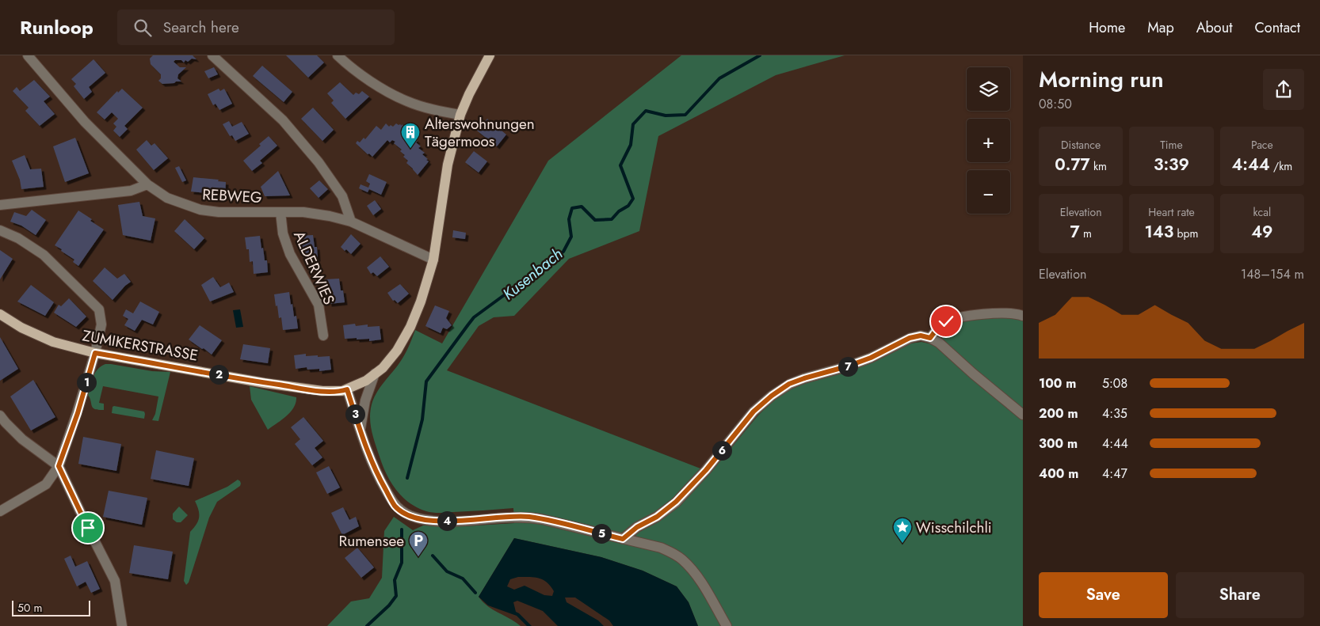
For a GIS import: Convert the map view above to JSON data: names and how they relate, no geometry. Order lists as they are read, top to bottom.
{
  "streets": {
    "main road": ["ZUMIKERSTRASSE"],
    "street": ["REBWEG", "ALDERWIES"]
  },
  "crossings": [
    ["REBWEG", "ALDERWIES"],
    ["REBWEG", "ZUMIKERSTRASSE"]
  ],
  "water": ["Kusenbach"],
  "places": {
    "building": ["Alterswohnungen Tägermoos"],
    "place": ["Wisschilchli"],
    "parking": ["Rumensee"]
  },
  "scale_bar": "50 m",
  "page": {
    "header": "Runloop",
    "search": "Search here",
    "nav": [
      "Home",
      "Map",
      "About",
      "Contact"
    ],
    "heading": ["Morning run", "08:50"],
    "map_buttons": ["+", "−"],
    "stats": [
      ["Distance", "0.77 km"],
      ["Time", "3:39"],
      ["Pace", "4:44 /km"],
      ["Elevation", "7 m"],
      ["Heart rate", "143 bpm"],
      ["kcal", "49"]
    ],
    "chart": ["Elevation", "148–154 m"],
    "pins": [
      "7",
      "2",
      "1",
      "3",
      "6",
      "4",
      "5"
    ],
    "list": [
      {
        "name": "100 m",
        "note": "5:08"
      },
      {
        "name": "200 m",
        "note": "4:35"
      },
      {
        "name": "300 m",
        "note": "4:44"
      },
      {
        "name": "400 m",
        "note": "4:47"
      }
    ],
    "buttons": ["Save", "Share"],
    "scale": "50 m"
  }
}
